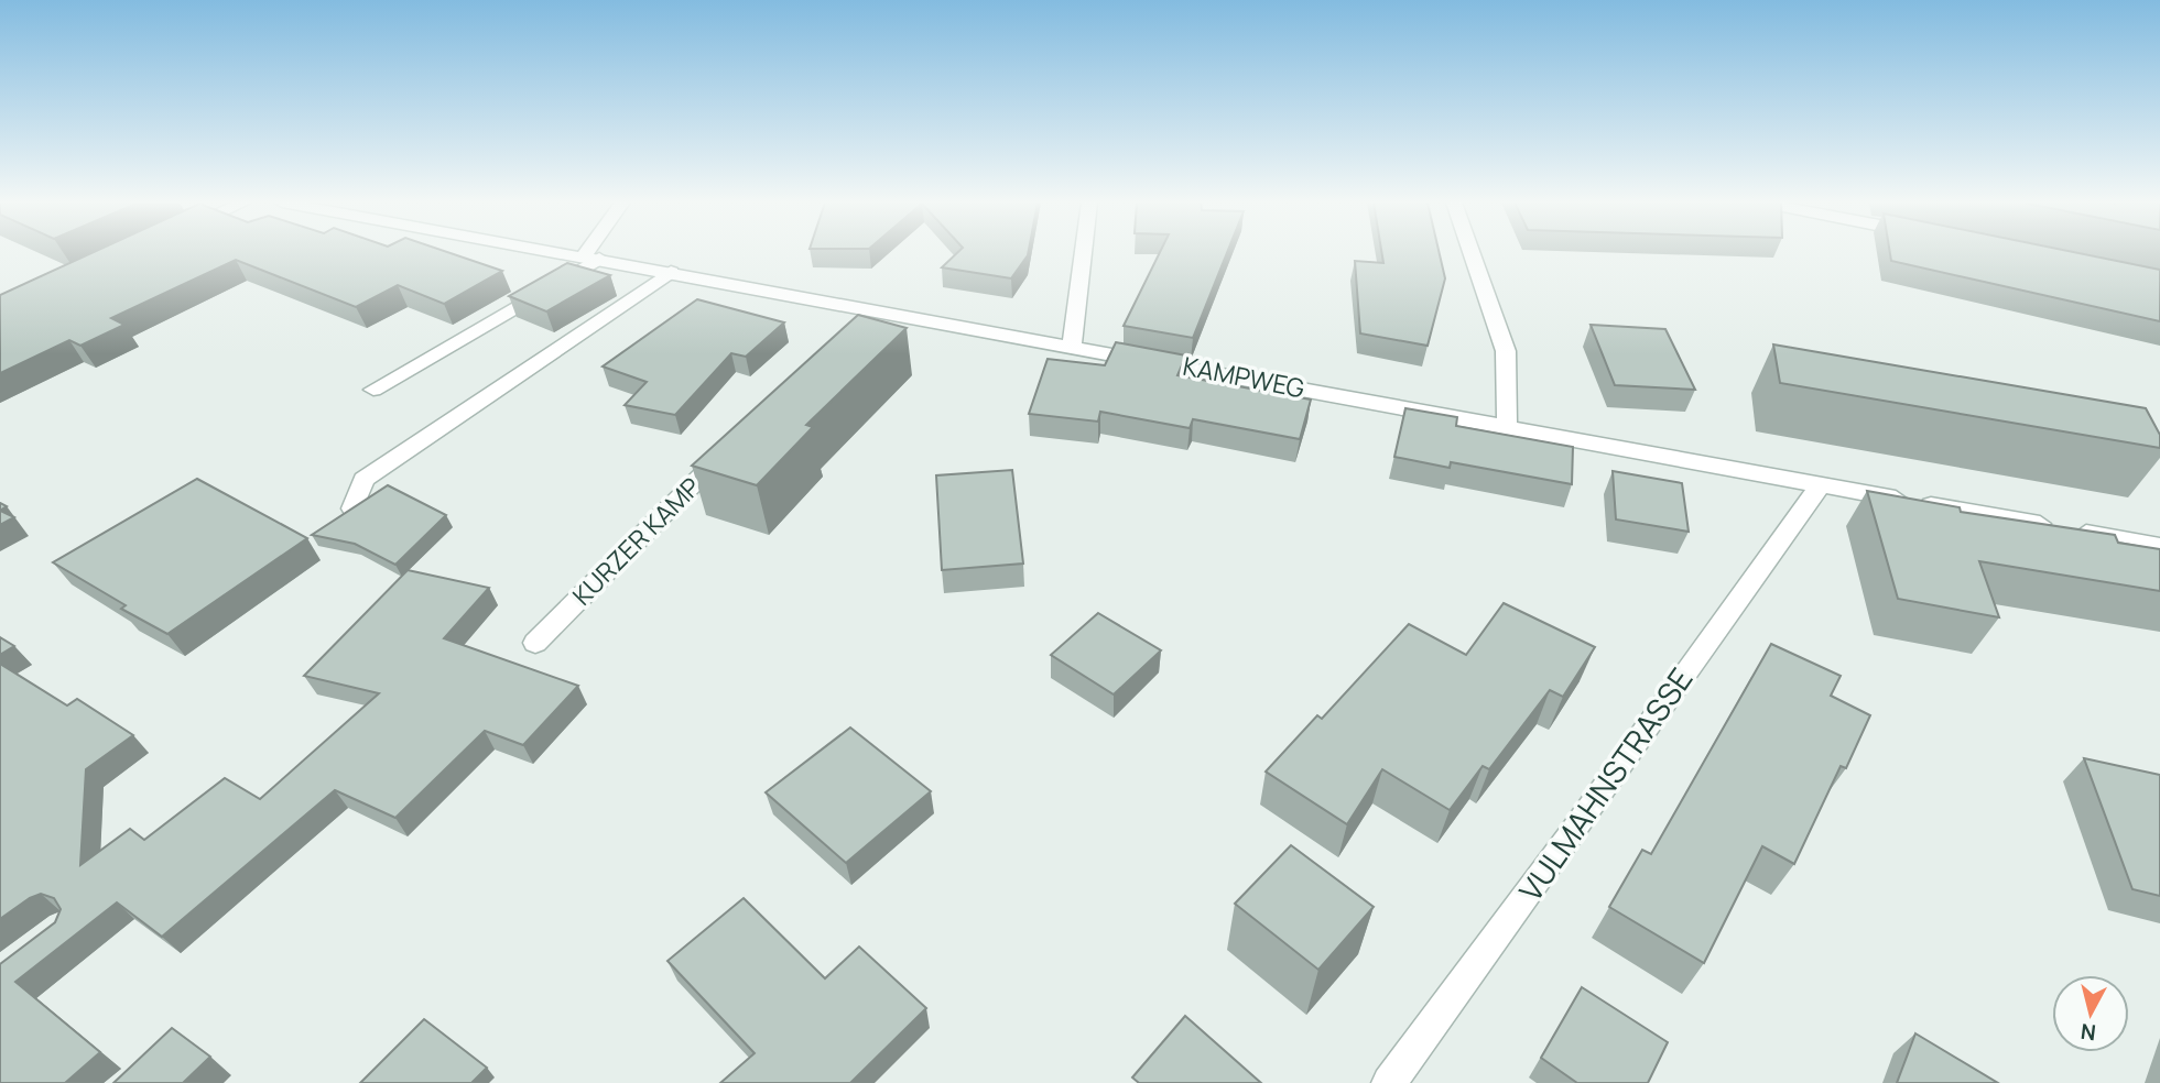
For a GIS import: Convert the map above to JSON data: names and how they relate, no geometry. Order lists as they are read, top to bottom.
{
  "streets": {
    "street": ["KAMPWEG", "KURZER KAMP", "VULMAHNSTRASSE"]
  },
  "crossings": [
    ["KAMPWEG", "VULMAHNSTRASSE"]
  ],
  "north": "bottom"
}
